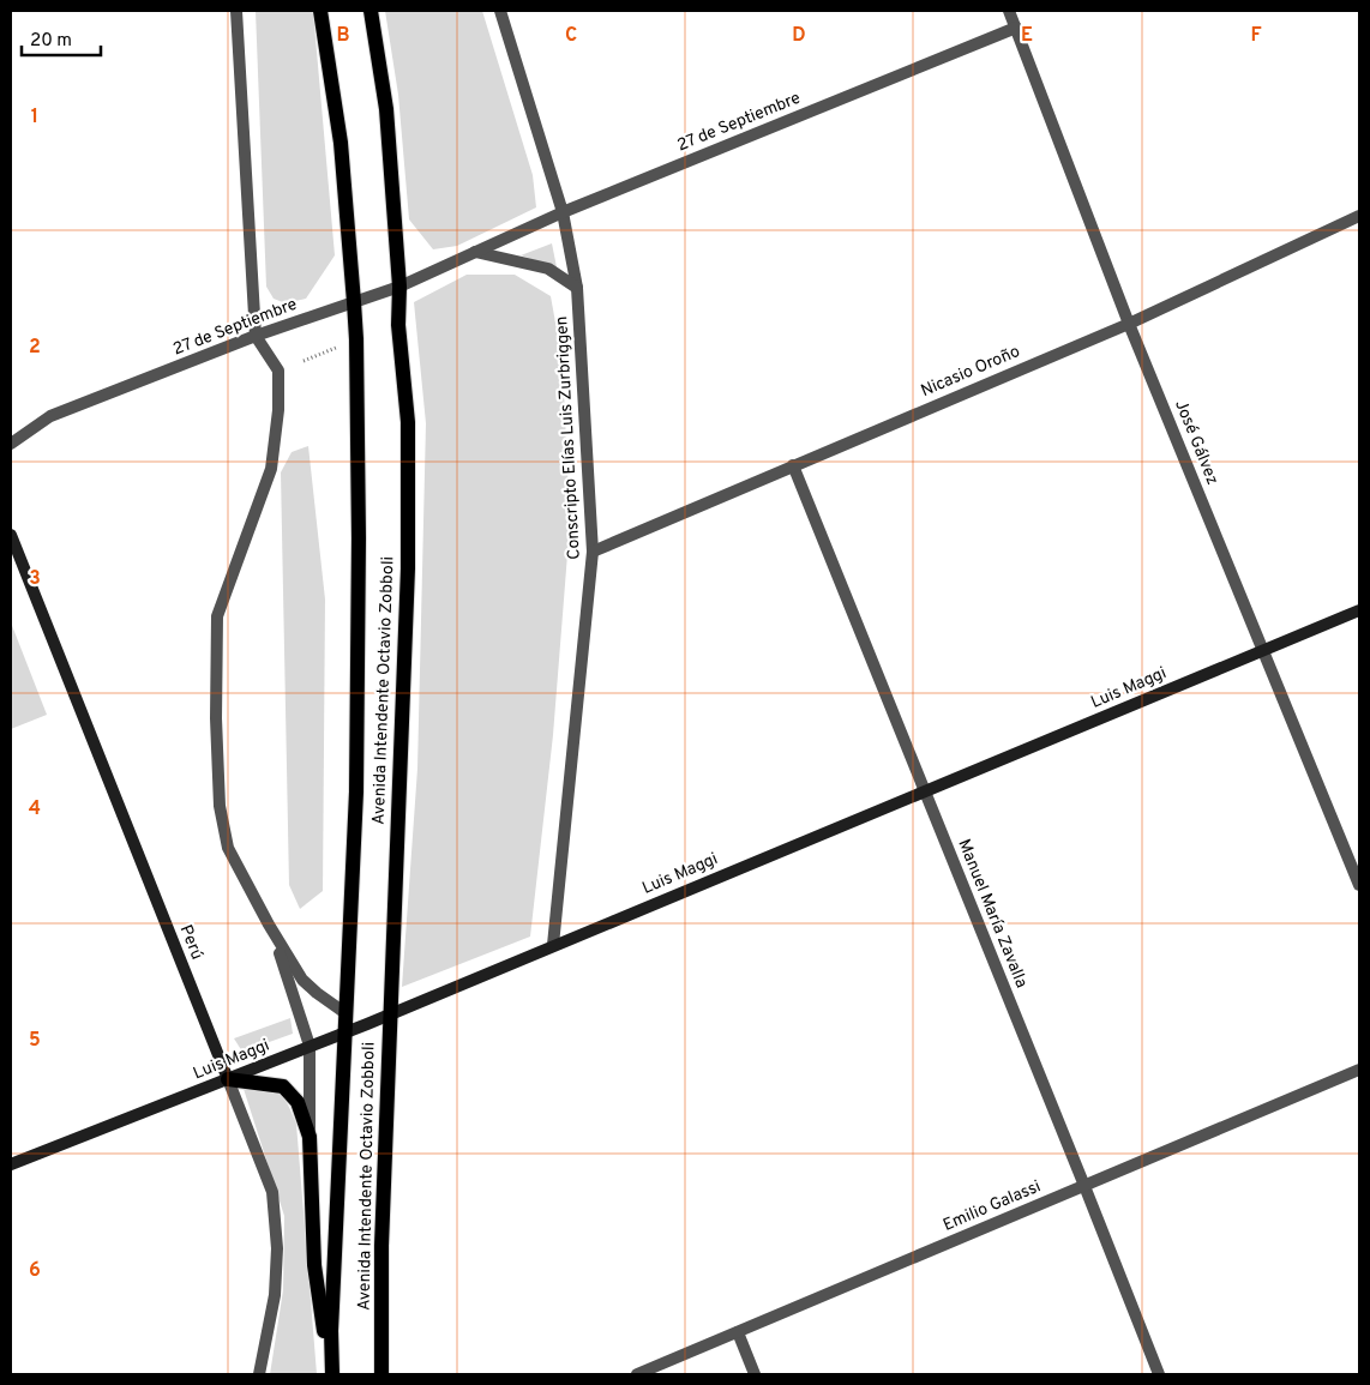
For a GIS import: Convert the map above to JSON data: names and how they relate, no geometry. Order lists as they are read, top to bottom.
{
  "streets": {
    "main road": ["Avenida Intendente Octavio Zobboli"],
    "street": [
      "27 de Septiembre",
      "Nicasio Oroño",
      "Conscripto Elías Luis Zurbriggen",
      "José Gálvez",
      "Luis Maggi",
      "Manuel María Zavalla",
      "Perú",
      "Emilio Galassi"
    ]
  },
  "crossings": [
    ["27 de Septiembre", "Conscripto Elías Luis Zurbriggen"],
    ["27 de Septiembre", "José Gálvez"],
    ["27 de Septiembre", "Avenida Intendente Octavio Zobboli"],
    ["Nicasio Oroño", "Conscripto Elías Luis Zurbriggen"],
    ["Nicasio Oroño", "José Gálvez"],
    ["Nicasio Oroño", "Manuel María Zavalla"],
    ["Conscripto Elías Luis Zurbriggen", "Luis Maggi"],
    ["José Gálvez", "Luis Maggi"],
    ["Luis Maggi", "Avenida Intendente Octavio Zobboli"],
    ["Luis Maggi", "Manuel María Zavalla"],
    ["Luis Maggi", "Perú"],
    ["Manuel María Zavalla", "Emilio Galassi"]
  ],
  "scale_bar": "20 m",
  "grid": {
    "columns": [
      "B",
      "C",
      "D",
      "E",
      "F"
    ],
    "rows": [
      "1",
      "2",
      "3",
      "4",
      "5",
      "6"
    ]
  }
}
